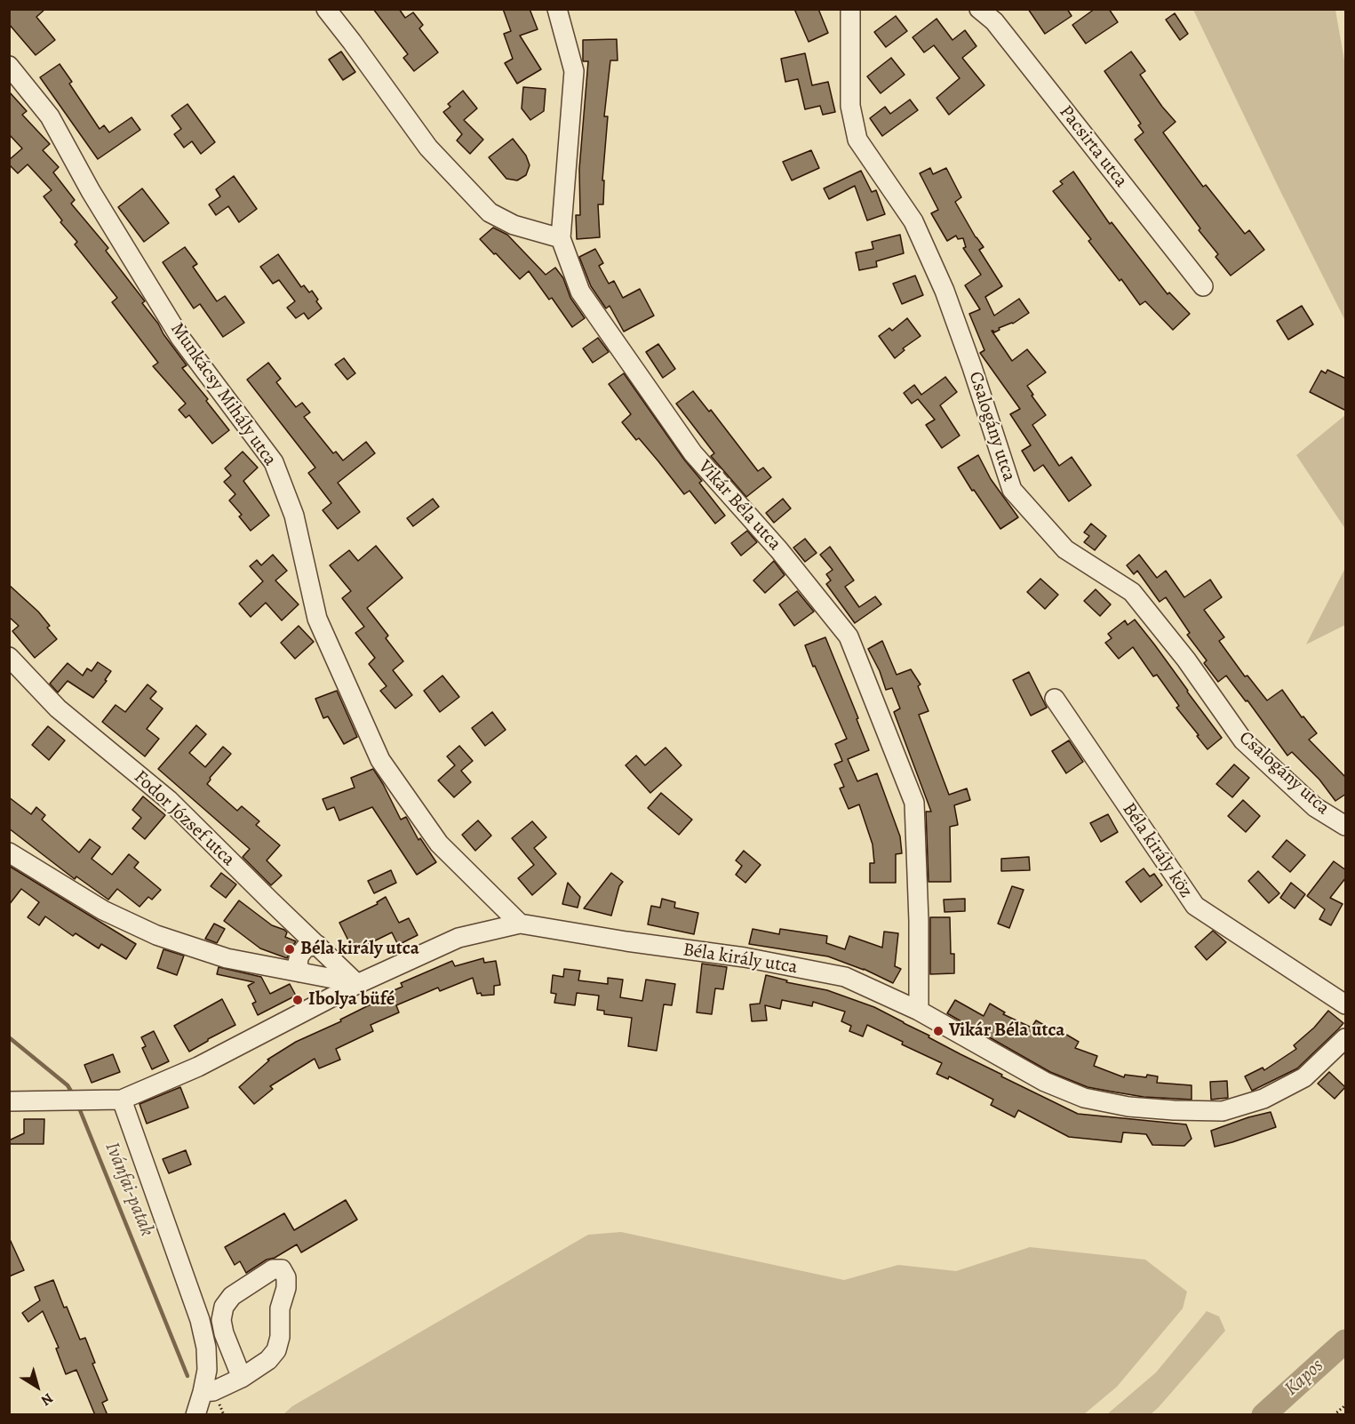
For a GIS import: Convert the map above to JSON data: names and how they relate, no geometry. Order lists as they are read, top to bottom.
{
  "streets": {
    "street": [
      "Pacsirta utca",
      "Munkácsy Mihály utca",
      "Csalogány utca",
      "Vikár Béla utca",
      "Fodor József utca",
      "Béla király köz",
      "Béla király utca"
    ]
  },
  "crossings": [
    ["Munkácsy Mihály utca", "Béla király utca"],
    ["Vikár Béla utca", "Béla király utca"],
    ["Fodor József utca", "Béla király utca"]
  ],
  "water": ["Ivánfai-patak", "Kapos"],
  "places": ["Béla király utca", "Ibolya büfé", "Vikár Béla utca"],
  "north": "bottom right"
}
